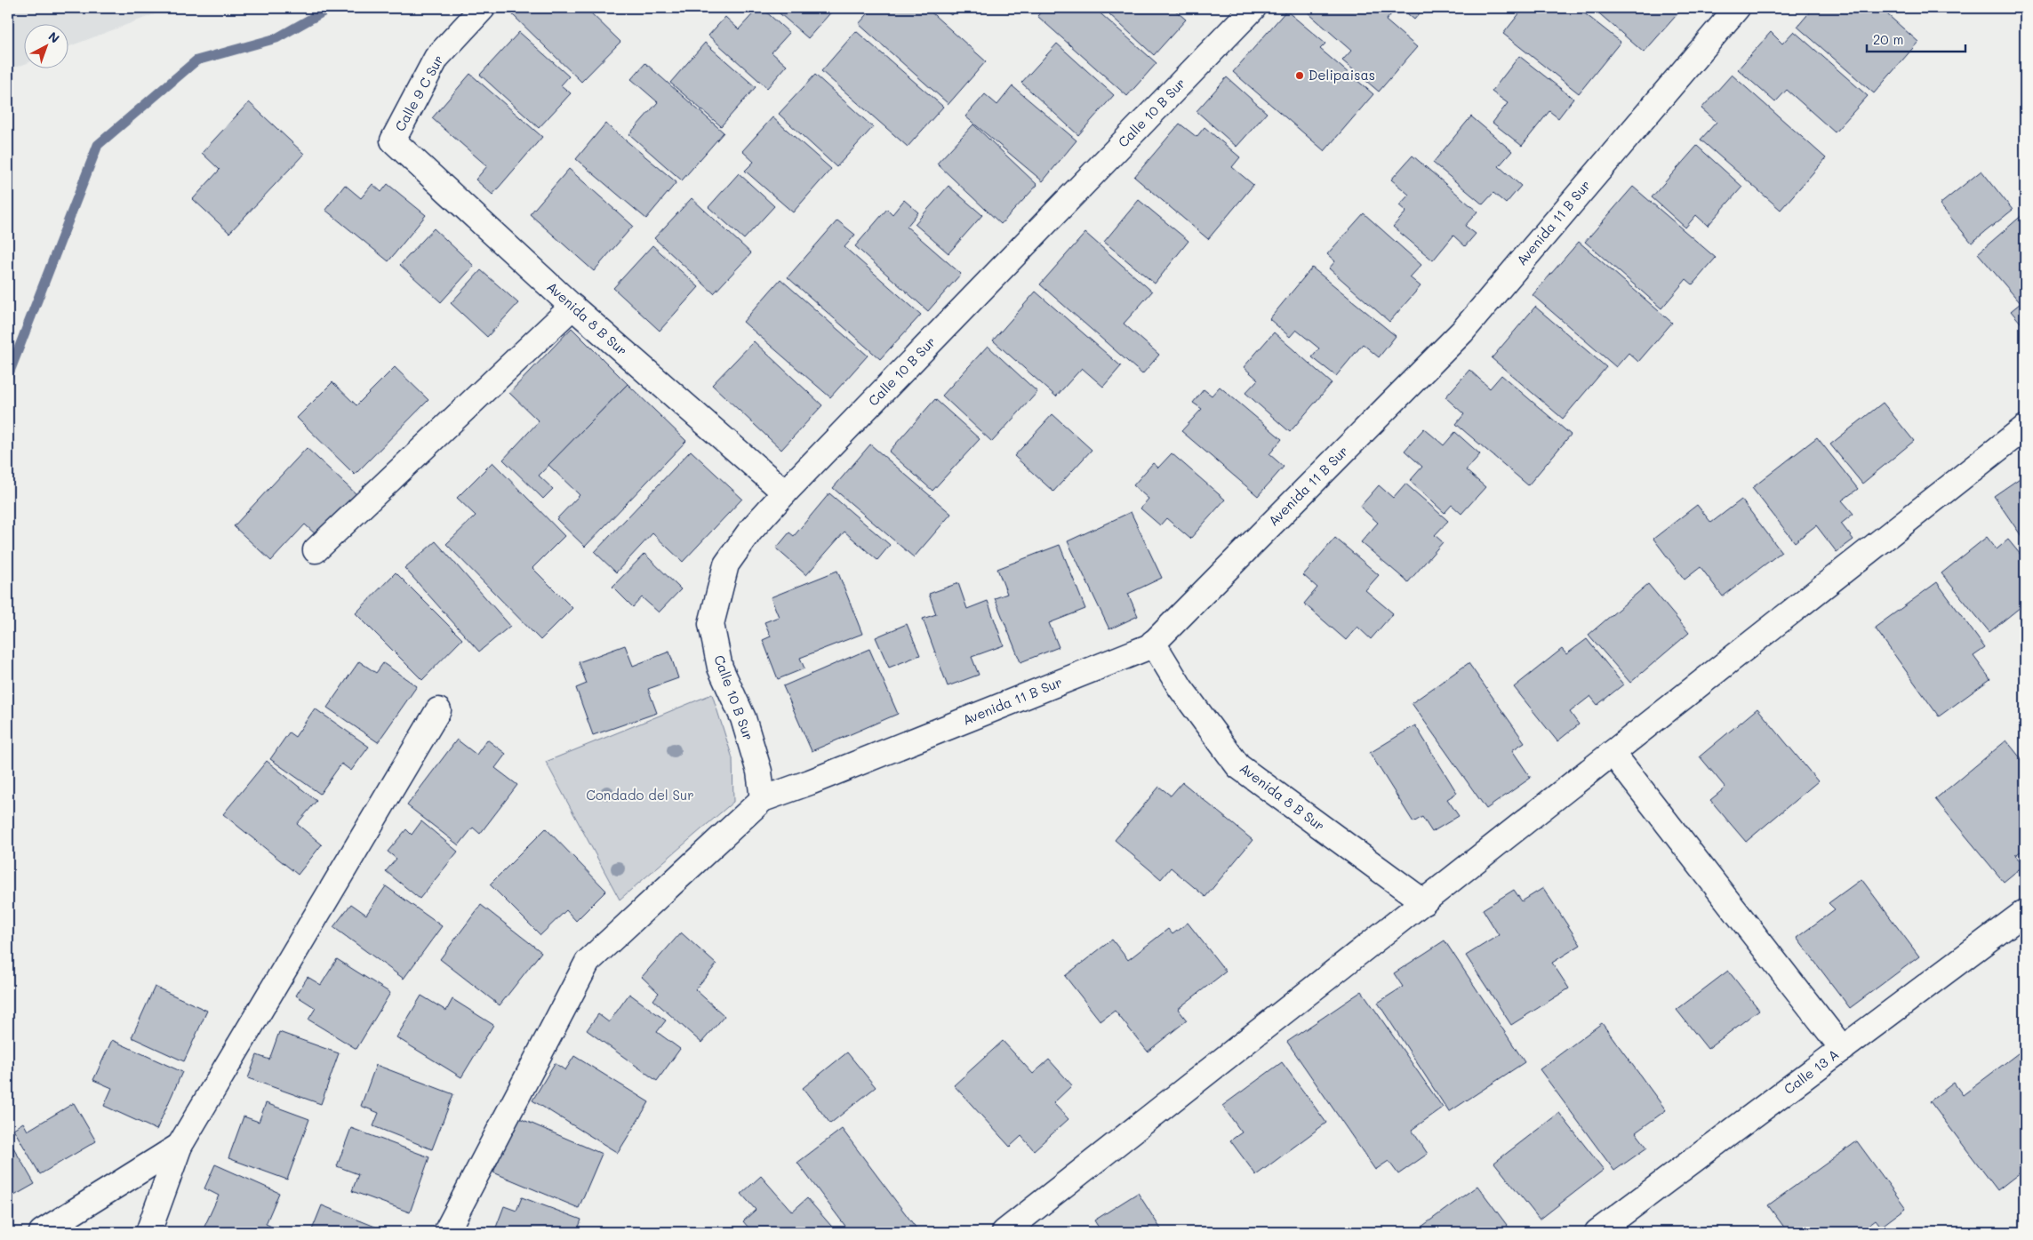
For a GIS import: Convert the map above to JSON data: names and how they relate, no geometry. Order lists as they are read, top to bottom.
{
  "streets": {
    "street": [
      "Calle 9 C Sur",
      "Calle 10 B Sur",
      "Avenida 11 B Sur",
      "Avenida 8 B Sur",
      "Calle 13 A"
    ]
  },
  "crossings": [
    ["Calle 9 C Sur", "Avenida 8 B Sur"],
    ["Calle 10 B Sur", "Avenida 11 B Sur"],
    ["Calle 10 B Sur", "Avenida 8 B Sur"],
    ["Avenida 11 B Sur", "Avenida 8 B Sur"]
  ],
  "parks": ["Condado del Sur"],
  "places": ["Delipaisas"],
  "scale_bar": "20 m",
  "north": "top right"
}
